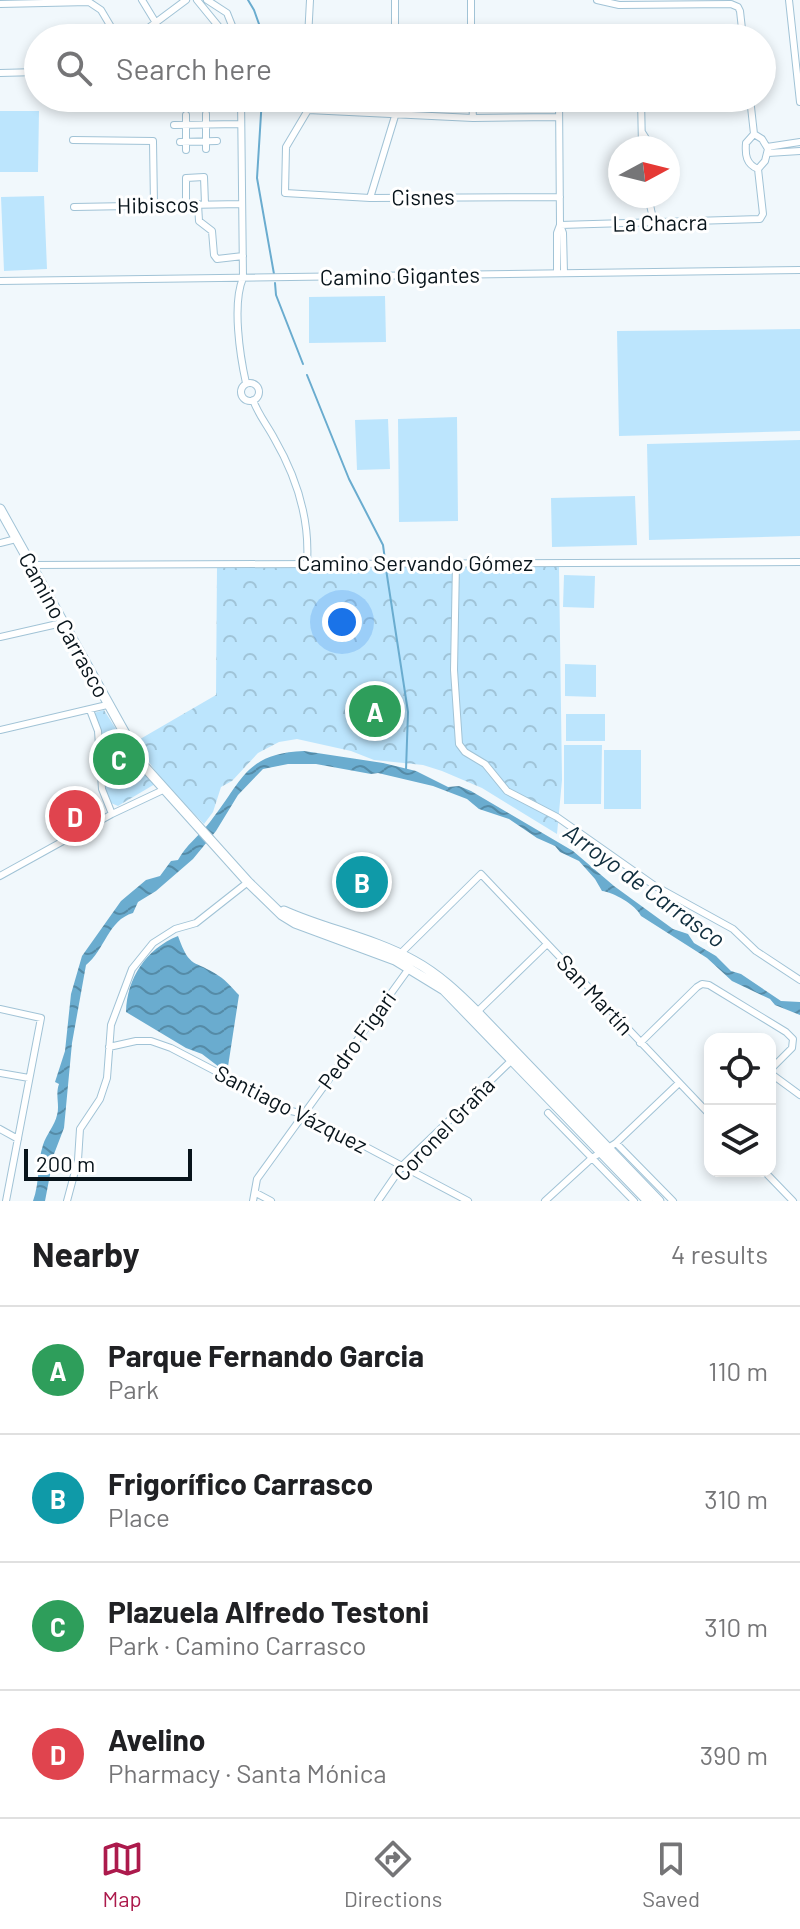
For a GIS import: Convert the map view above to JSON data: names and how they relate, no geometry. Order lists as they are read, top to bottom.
{
  "streets": {
    "main road": ["Camino Carrasco"],
    "street": [
      "Cisnes",
      "Hibiscos",
      "La Chacra",
      "Camino Gigantes",
      "Camino Servando Gómez",
      "San Martín",
      "Pedro Figari",
      "Santiago Vázquez",
      "Coronel Graña"
    ]
  },
  "crossings": [
    ["Camino Servando Gómez", "Camino Carrasco"],
    ["Camino Carrasco", "San Martín"],
    ["Pedro Figari", "Santiago Vázquez"],
    ["Santiago Vázquez", "Coronel Graña"]
  ],
  "water": ["Arroyo de Carrasco"],
  "scale_bar": "200 m",
  "north": "right",
  "page": {
    "search": "Search here",
    "pins": [
      "A",
      "C",
      "D",
      "B"
    ],
    "scale": "200 m",
    "heading": ["Nearby", "4 results"],
    "list": [
      {
        "mark": "A",
        "name": "Parque Fernando Garcia",
        "note": "Park",
        "value": "110 m"
      },
      {
        "mark": "B",
        "name": "Frigorífico Carrasco",
        "note": "Place",
        "value": "310 m"
      },
      {
        "mark": "C",
        "name": "Plazuela Alfredo Testoni",
        "note": "Park · Camino Carrasco",
        "value": "310 m"
      },
      {
        "mark": "D",
        "name": "Avelino",
        "note": "Pharmacy · Santa Mónica",
        "value": "390 m"
      }
    ],
    "nav": ["Map", "Directions", "Saved"]
  }
}
